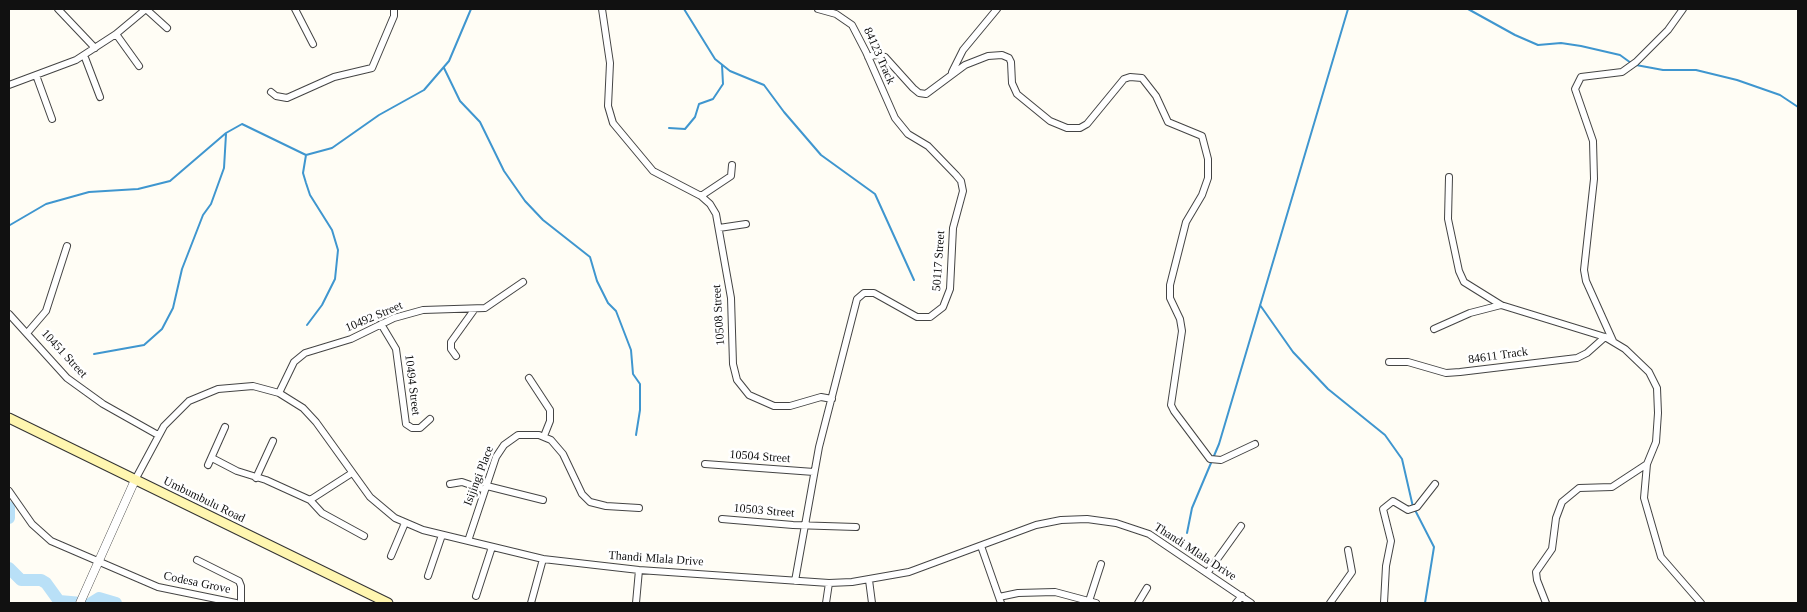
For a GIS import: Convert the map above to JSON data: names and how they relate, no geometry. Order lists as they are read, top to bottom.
{
  "streets": {
    "main road": ["Umbumbulu Road"],
    "street": [
      "84123 Track",
      "50117 Street",
      "10508 Street",
      "10492 Street",
      "10451 Street",
      "84611 Track",
      "10494 Street",
      "10504 Street",
      "Isijingi Place",
      "10503 Street",
      "Thandi Mlala Drive",
      "Codesa Grove"
    ]
  },
  "crossings": [
    ["84123 Track", "50117 Street"],
    ["50117 Street", "10508 Street"],
    ["10492 Street", "10494 Street"],
    ["10492 Street", "Thandi Mlala Drive"],
    ["10451 Street", "Thandi Mlala Drive"],
    ["Isijingi Place", "Thandi Mlala Drive"],
    ["Umbumbulu Road", "Thandi Mlala Drive"]
  ]
}
